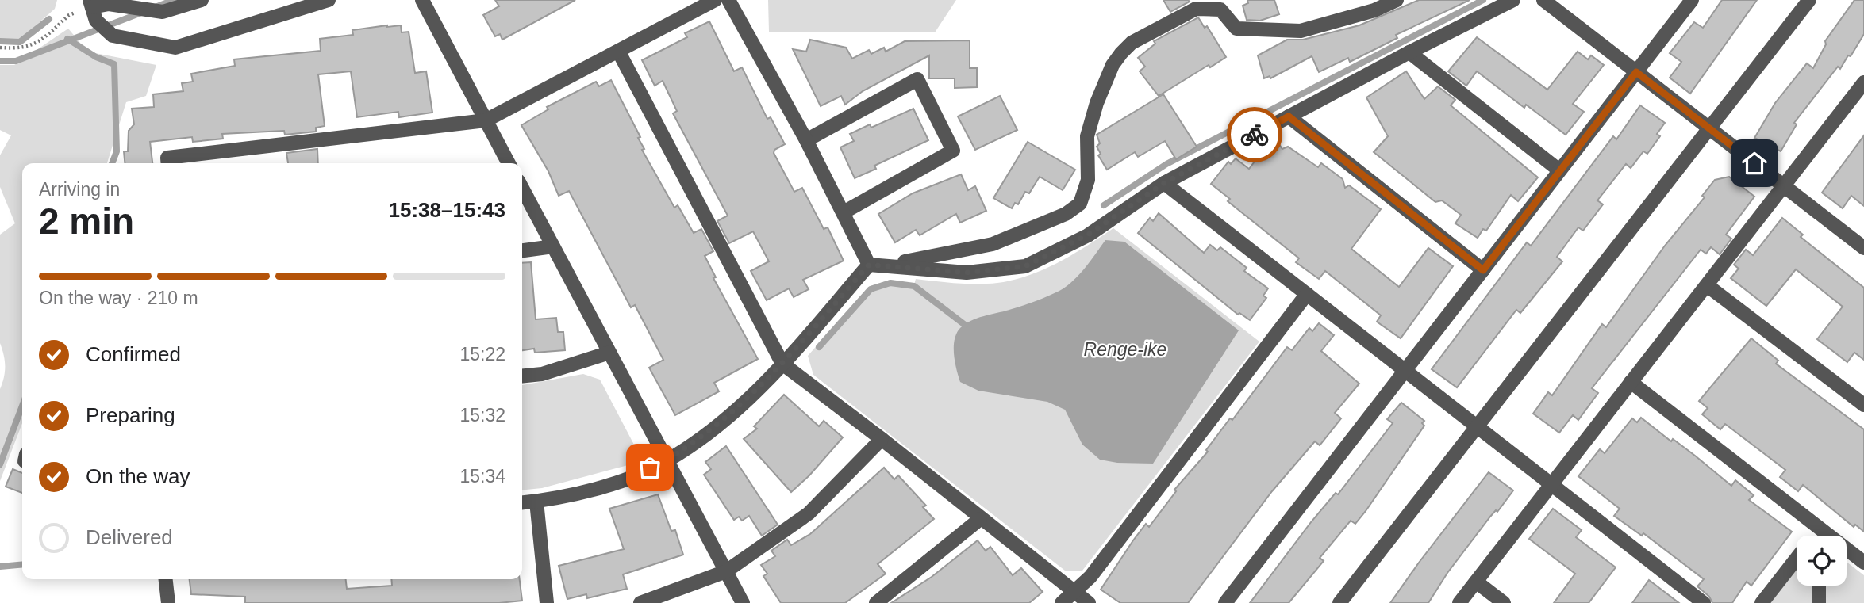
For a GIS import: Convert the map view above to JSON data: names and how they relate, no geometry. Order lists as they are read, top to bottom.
{
  "water": ["Renge-ike"],
  "page": {
    "heading": ["2 min", "Arriving in", "15:38–15:43"],
    "bar": "On the way · 210 m",
    "list": [
      ["Confirmed", "15:22"],
      ["Preparing", "15:32"],
      ["On the way", "15:34"],
      "Delivered"
    ]
  }
}
